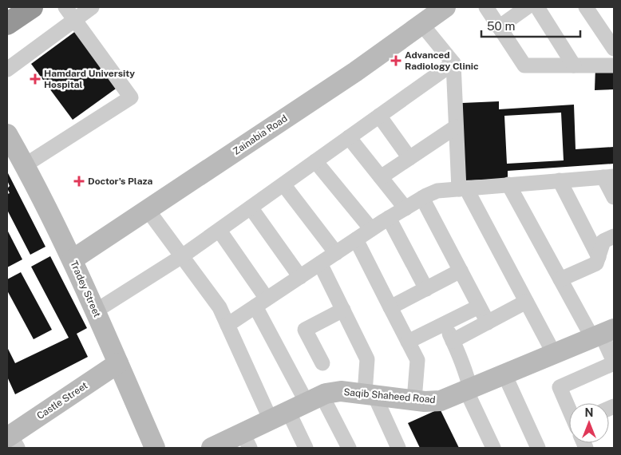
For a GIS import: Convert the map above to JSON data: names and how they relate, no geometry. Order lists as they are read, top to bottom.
{
  "streets": {
    "street": [
      "Zainabia Road",
      "Tradey Street",
      "Saqib Shaheed Road",
      "Castle Street"
    ]
  },
  "crossings": [
    ["Zainabia Road", "Tradey Street"],
    ["Tradey Street", "Castle Street"]
  ],
  "places": {
    "health": ["Advanced Radiology Clinic", "Hamdard University Hospital", "Doctor's Plaza"]
  },
  "scale_bar": "50 m",
  "north": "top"
}
